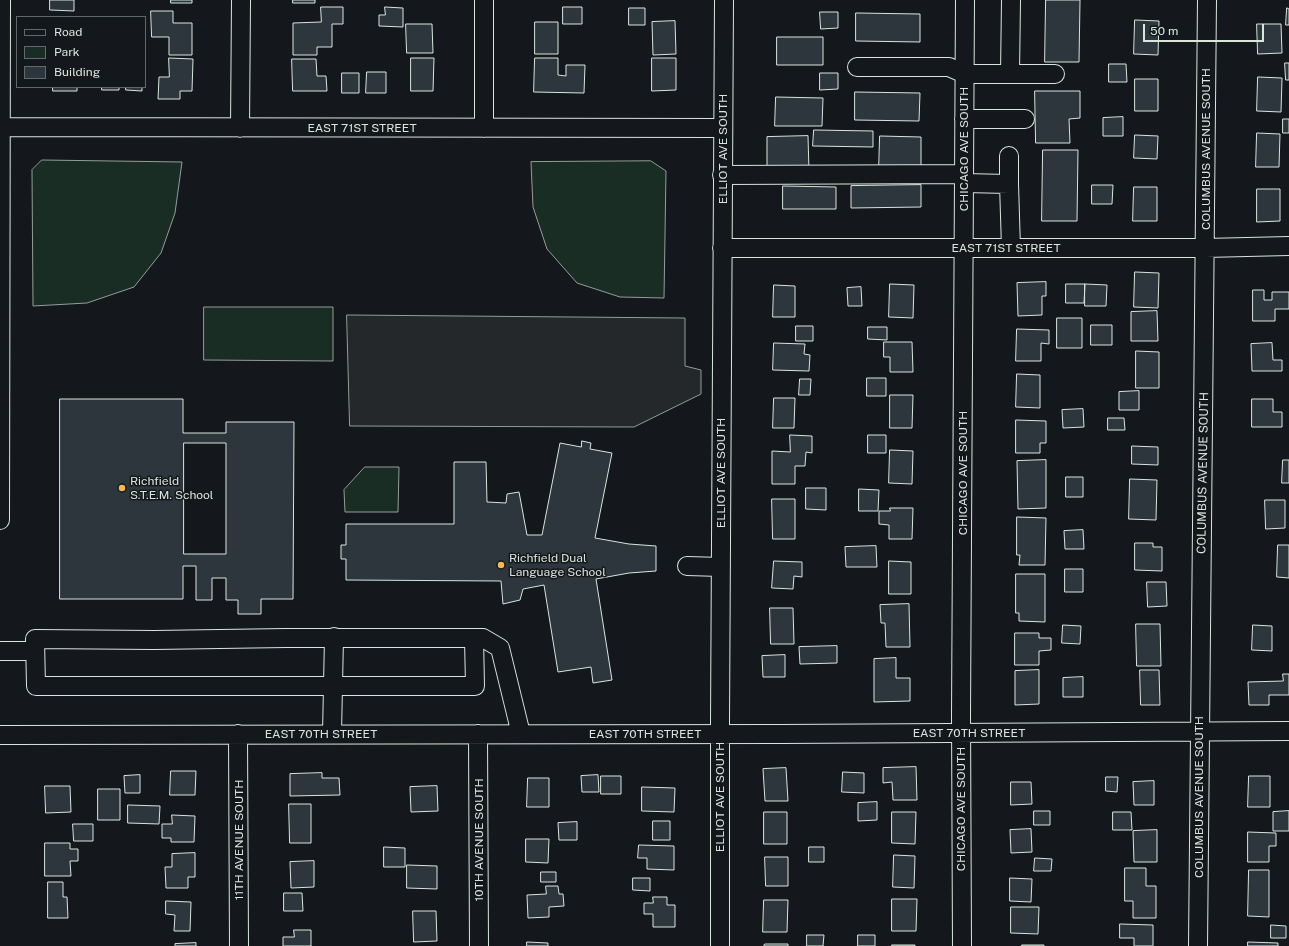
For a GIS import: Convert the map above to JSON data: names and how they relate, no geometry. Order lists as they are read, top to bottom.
{
  "streets": {
    "street": [
      "EAST 71ST STREET",
      "ELLIOT AVE SOUTH",
      "CHICAGO AVE SOUTH",
      "COLUMBUS AVENUE SOUTH",
      "EAST 70TH STREET",
      "11TH AVENUE SOUTH",
      "10TH AVENUE SOUTH"
    ]
  },
  "crossings": [
    ["EAST 71ST STREET", "ELLIOT AVE SOUTH"],
    ["EAST 71ST STREET", "CHICAGO AVE SOUTH"],
    ["EAST 71ST STREET", "COLUMBUS AVENUE SOUTH"],
    ["ELLIOT AVE SOUTH", "EAST 70TH STREET"],
    ["CHICAGO AVE SOUTH", "EAST 70TH STREET"],
    ["COLUMBUS AVENUE SOUTH", "EAST 70TH STREET"],
    ["EAST 70TH STREET", "11TH AVENUE SOUTH"],
    ["EAST 70TH STREET", "10TH AVENUE SOUTH"]
  ],
  "places": ["Richfield S.T.E.M. School", "Richfield Dual Language School"],
  "legend": ["Road", "Park", "Building"],
  "scale_bar": "50 m"
}
